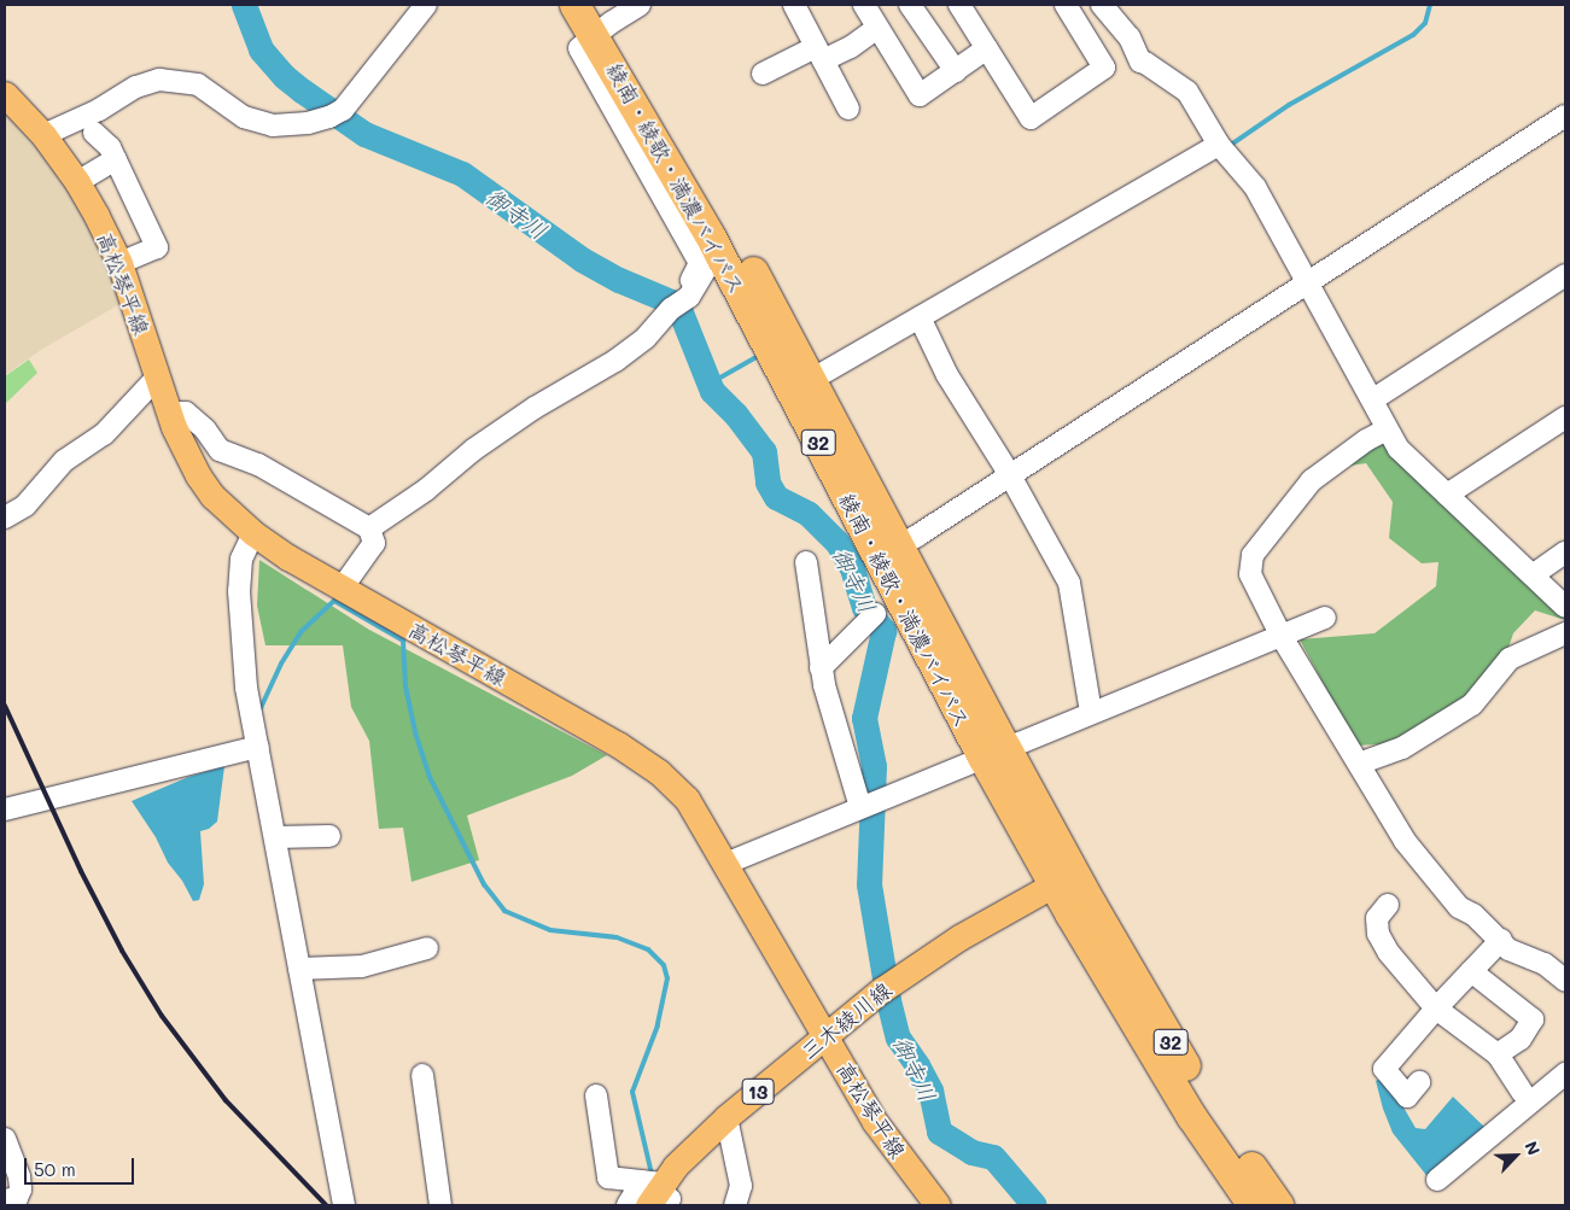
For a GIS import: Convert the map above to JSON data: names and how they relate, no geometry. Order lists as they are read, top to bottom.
{
  "streets": {
    "highway": ["綾南・綾歌・満濃バイパス", "32"],
    "main road": ["高松琴平線", "三木綾川線", "13"]
  },
  "crossings": [
    ["綾南・綾歌・満濃バイパス", "三木綾川線"],
    ["高松琴平線", "三木綾川線"]
  ],
  "water": ["御寺川"],
  "scale_bar": "50 m",
  "north": "top right"
}
